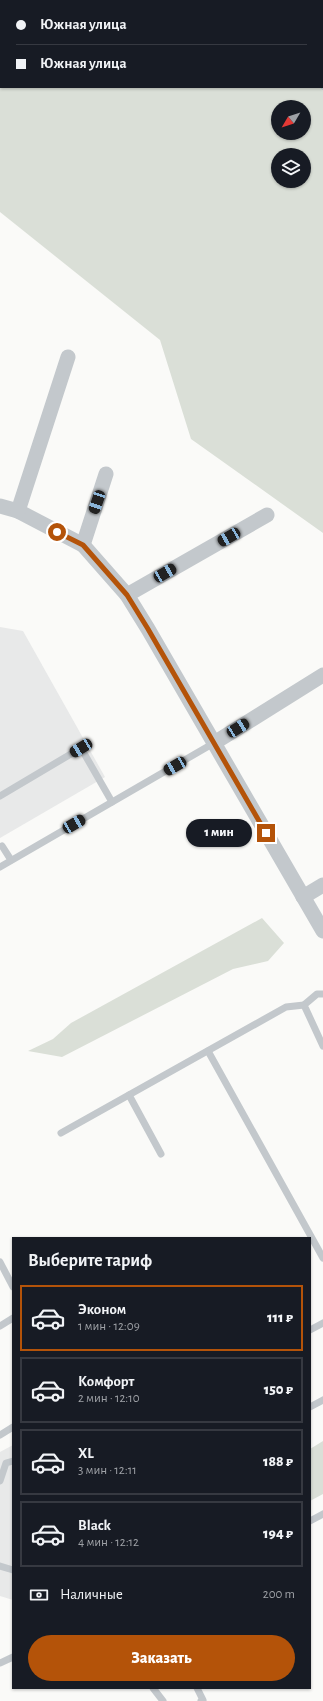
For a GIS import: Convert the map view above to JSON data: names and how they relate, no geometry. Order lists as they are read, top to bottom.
{
  "north": "bottom left",
  "page": {
    "banner": ["Южная улица", "Южная улица"],
    "bubble": "1 мин",
    "heading": "Выберите тариф",
    "list": [
      {
        "name": "Эконом",
        "note": "1 мин · 12:09",
        "value": "111 ₽"
      },
      {
        "name": "Комфорт",
        "note": "2 мин · 12:10",
        "value": "150 ₽"
      },
      {
        "name": "XL",
        "note": "3 мин · 12:11",
        "value": "188 ₽"
      },
      {
        "name": "Black",
        "note": "4 мин · 12:12",
        "value": "194 ₽"
      }
    ],
    "pay": ["Наличные", "200 m"],
    "buttons": "Заказать"
  }
}
